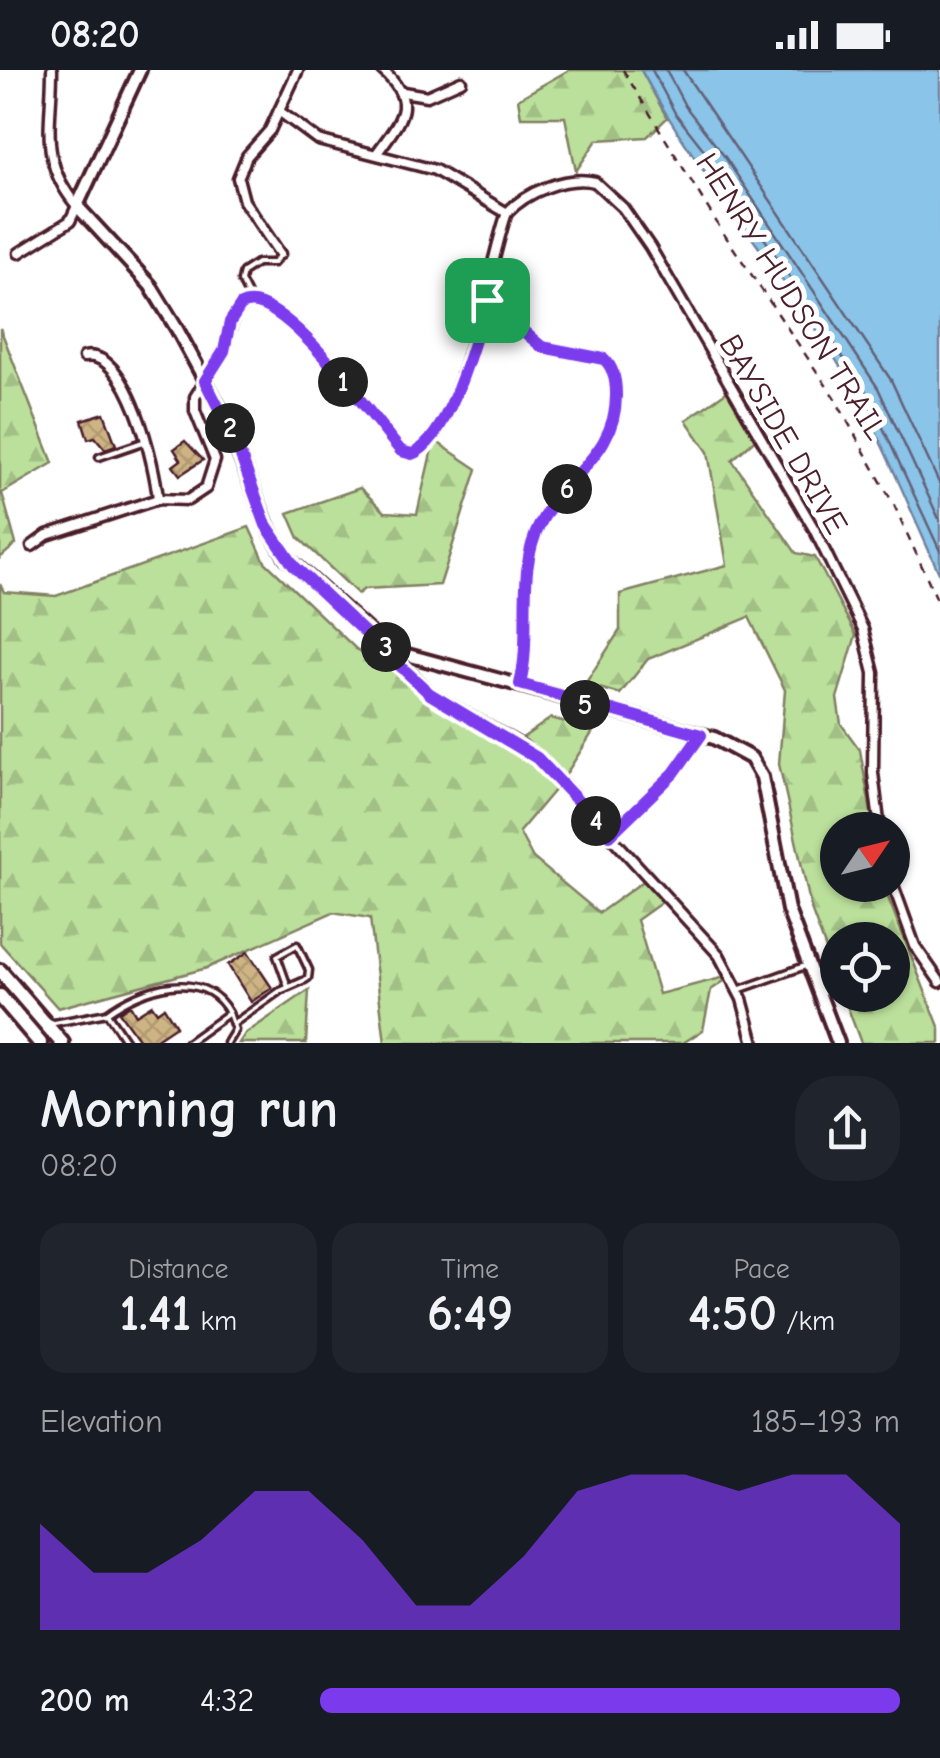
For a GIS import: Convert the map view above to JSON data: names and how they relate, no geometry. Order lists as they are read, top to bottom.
{
  "streets": {
    "street": ["BAYSIDE DRIVE"],
    "path": ["HENRY HUDSON TRAIL"]
  },
  "north": "top right",
  "page": {
    "status": "08:20",
    "pins": [
      "1",
      "2",
      "6",
      "3",
      "5",
      "4"
    ],
    "heading": ["Morning run", "08:20"],
    "stats": [
      ["Distance", "1.41 km"],
      ["Time", "6:49"],
      ["Pace", "4:50 /km"]
    ],
    "chart": ["Elevation", "185–193 m"],
    "list": [
      {
        "name": "200 m",
        "note": "4:32"
      }
    ]
  }
}
